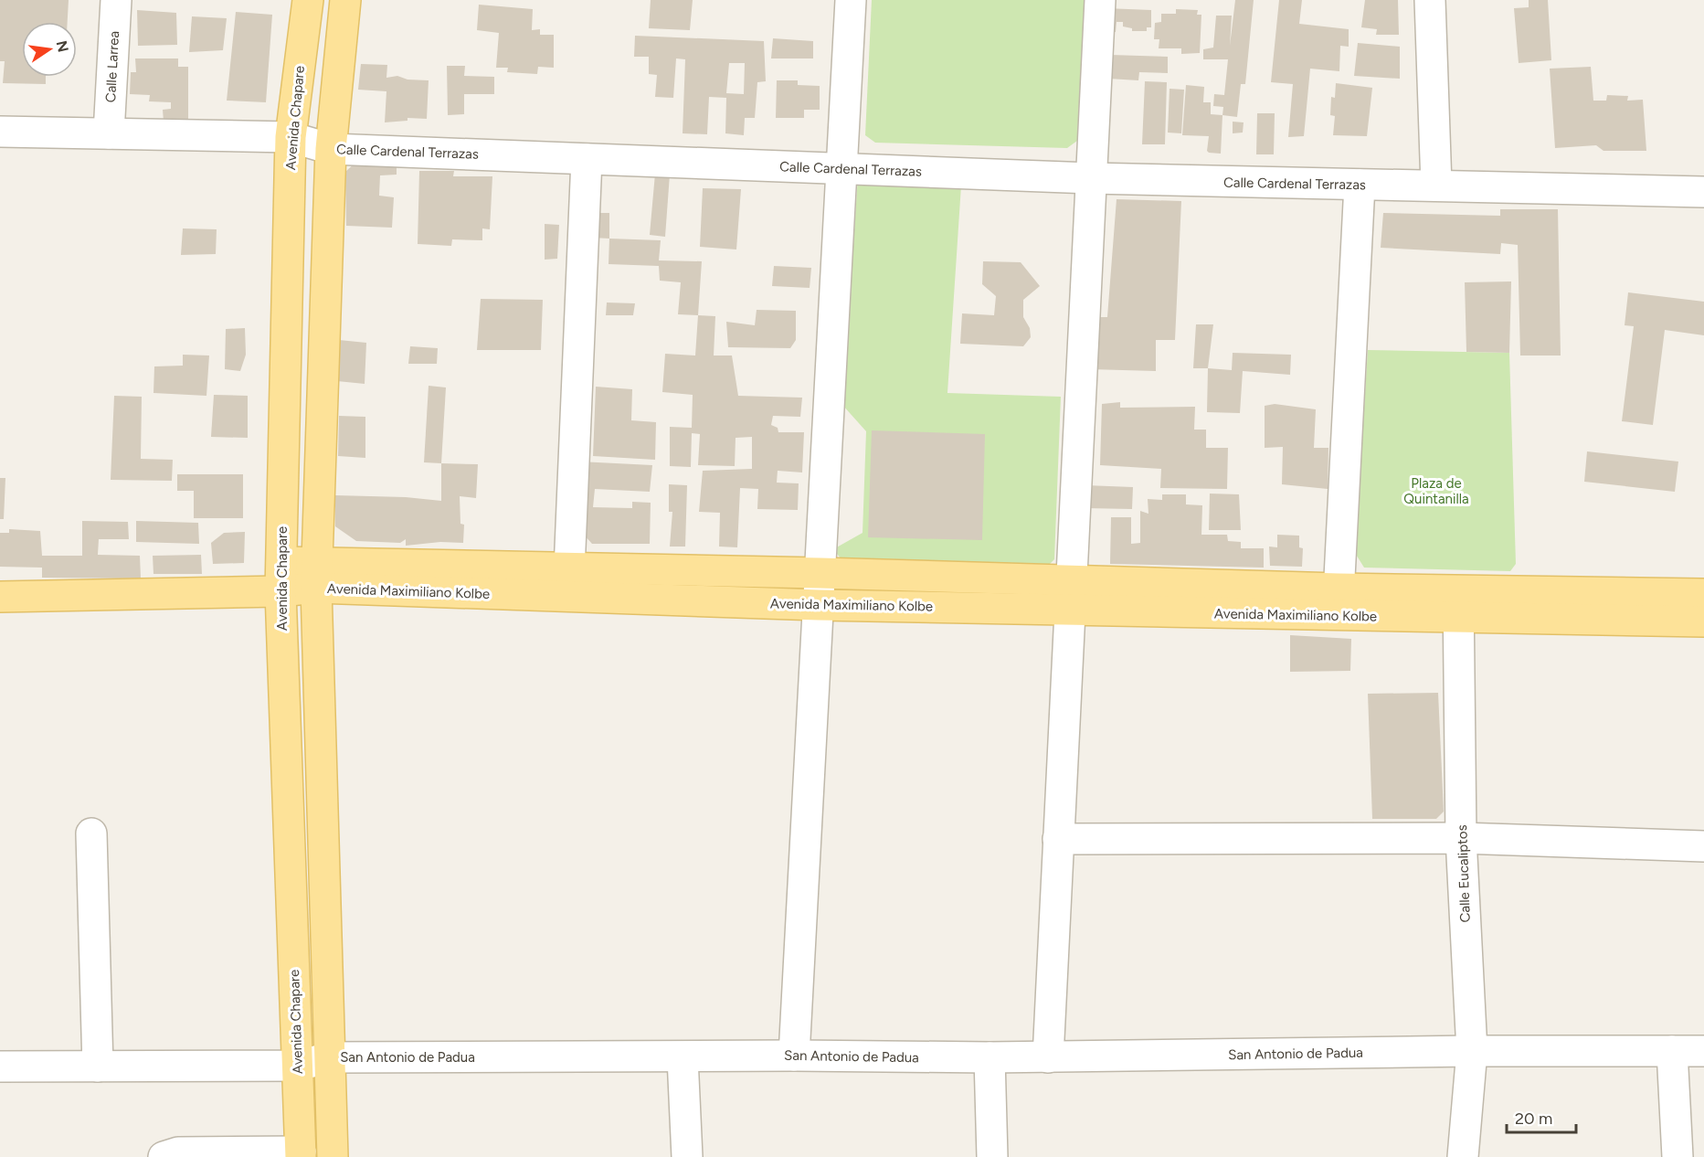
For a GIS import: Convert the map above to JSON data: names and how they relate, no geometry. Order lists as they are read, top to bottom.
{
  "streets": {
    "main road": ["Avenida Chapare", "Avenida Maximiliano Kolbe"],
    "street": [
      "Calle Larrea",
      "Calle Cardenal Terrazas",
      "Calle Eucaliptos",
      "San Antonio de Padua"
    ]
  },
  "crossings": [
    ["Calle Larrea", "Calle Cardenal Terrazas"],
    ["Avenida Chapare", "Calle Cardenal Terrazas"],
    ["Avenida Chapare", "Avenida Maximiliano Kolbe"],
    ["Avenida Chapare", "San Antonio de Padua"],
    ["Avenida Maximiliano Kolbe", "Calle Eucaliptos"],
    ["Calle Eucaliptos", "San Antonio de Padua"]
  ],
  "parks": ["Plaza de Quintanilla"],
  "scale_bar": "20 m",
  "north": "right"
}
